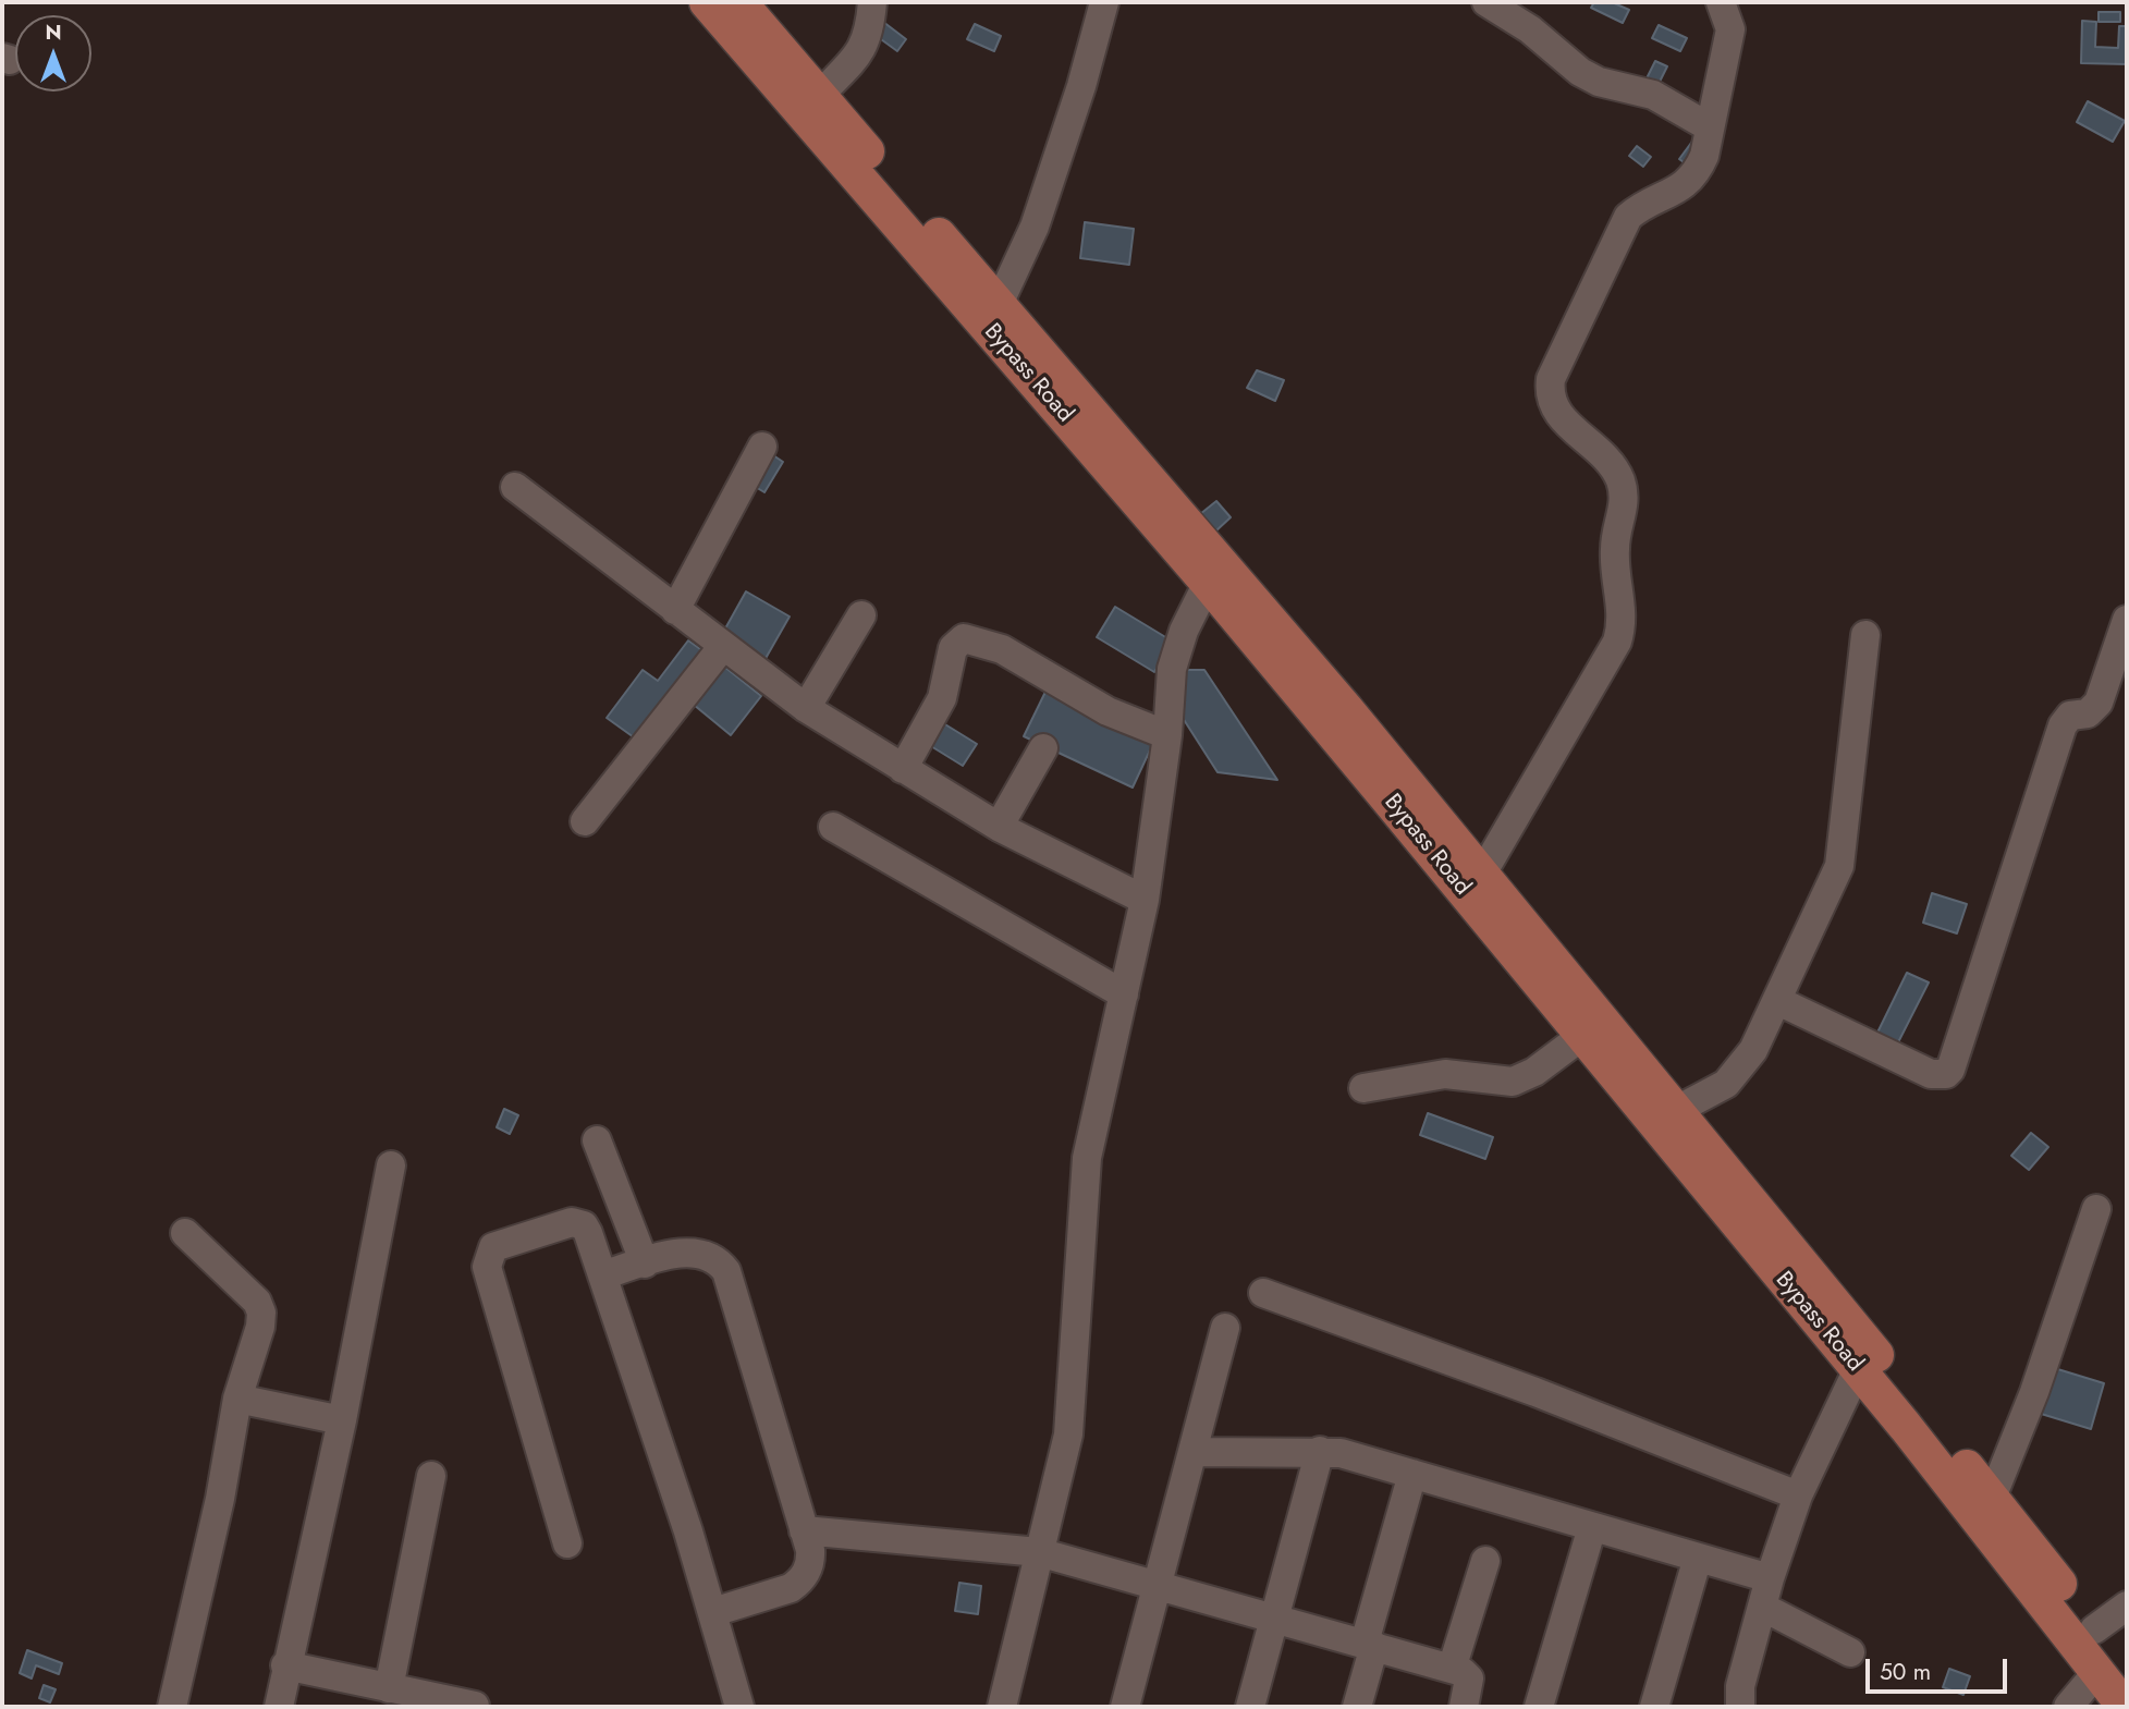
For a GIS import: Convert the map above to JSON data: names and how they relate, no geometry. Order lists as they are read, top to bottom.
{
  "streets": {
    "main road": ["Bypass Road"]
  },
  "scale_bar": "50 m",
  "north": "top"
}
